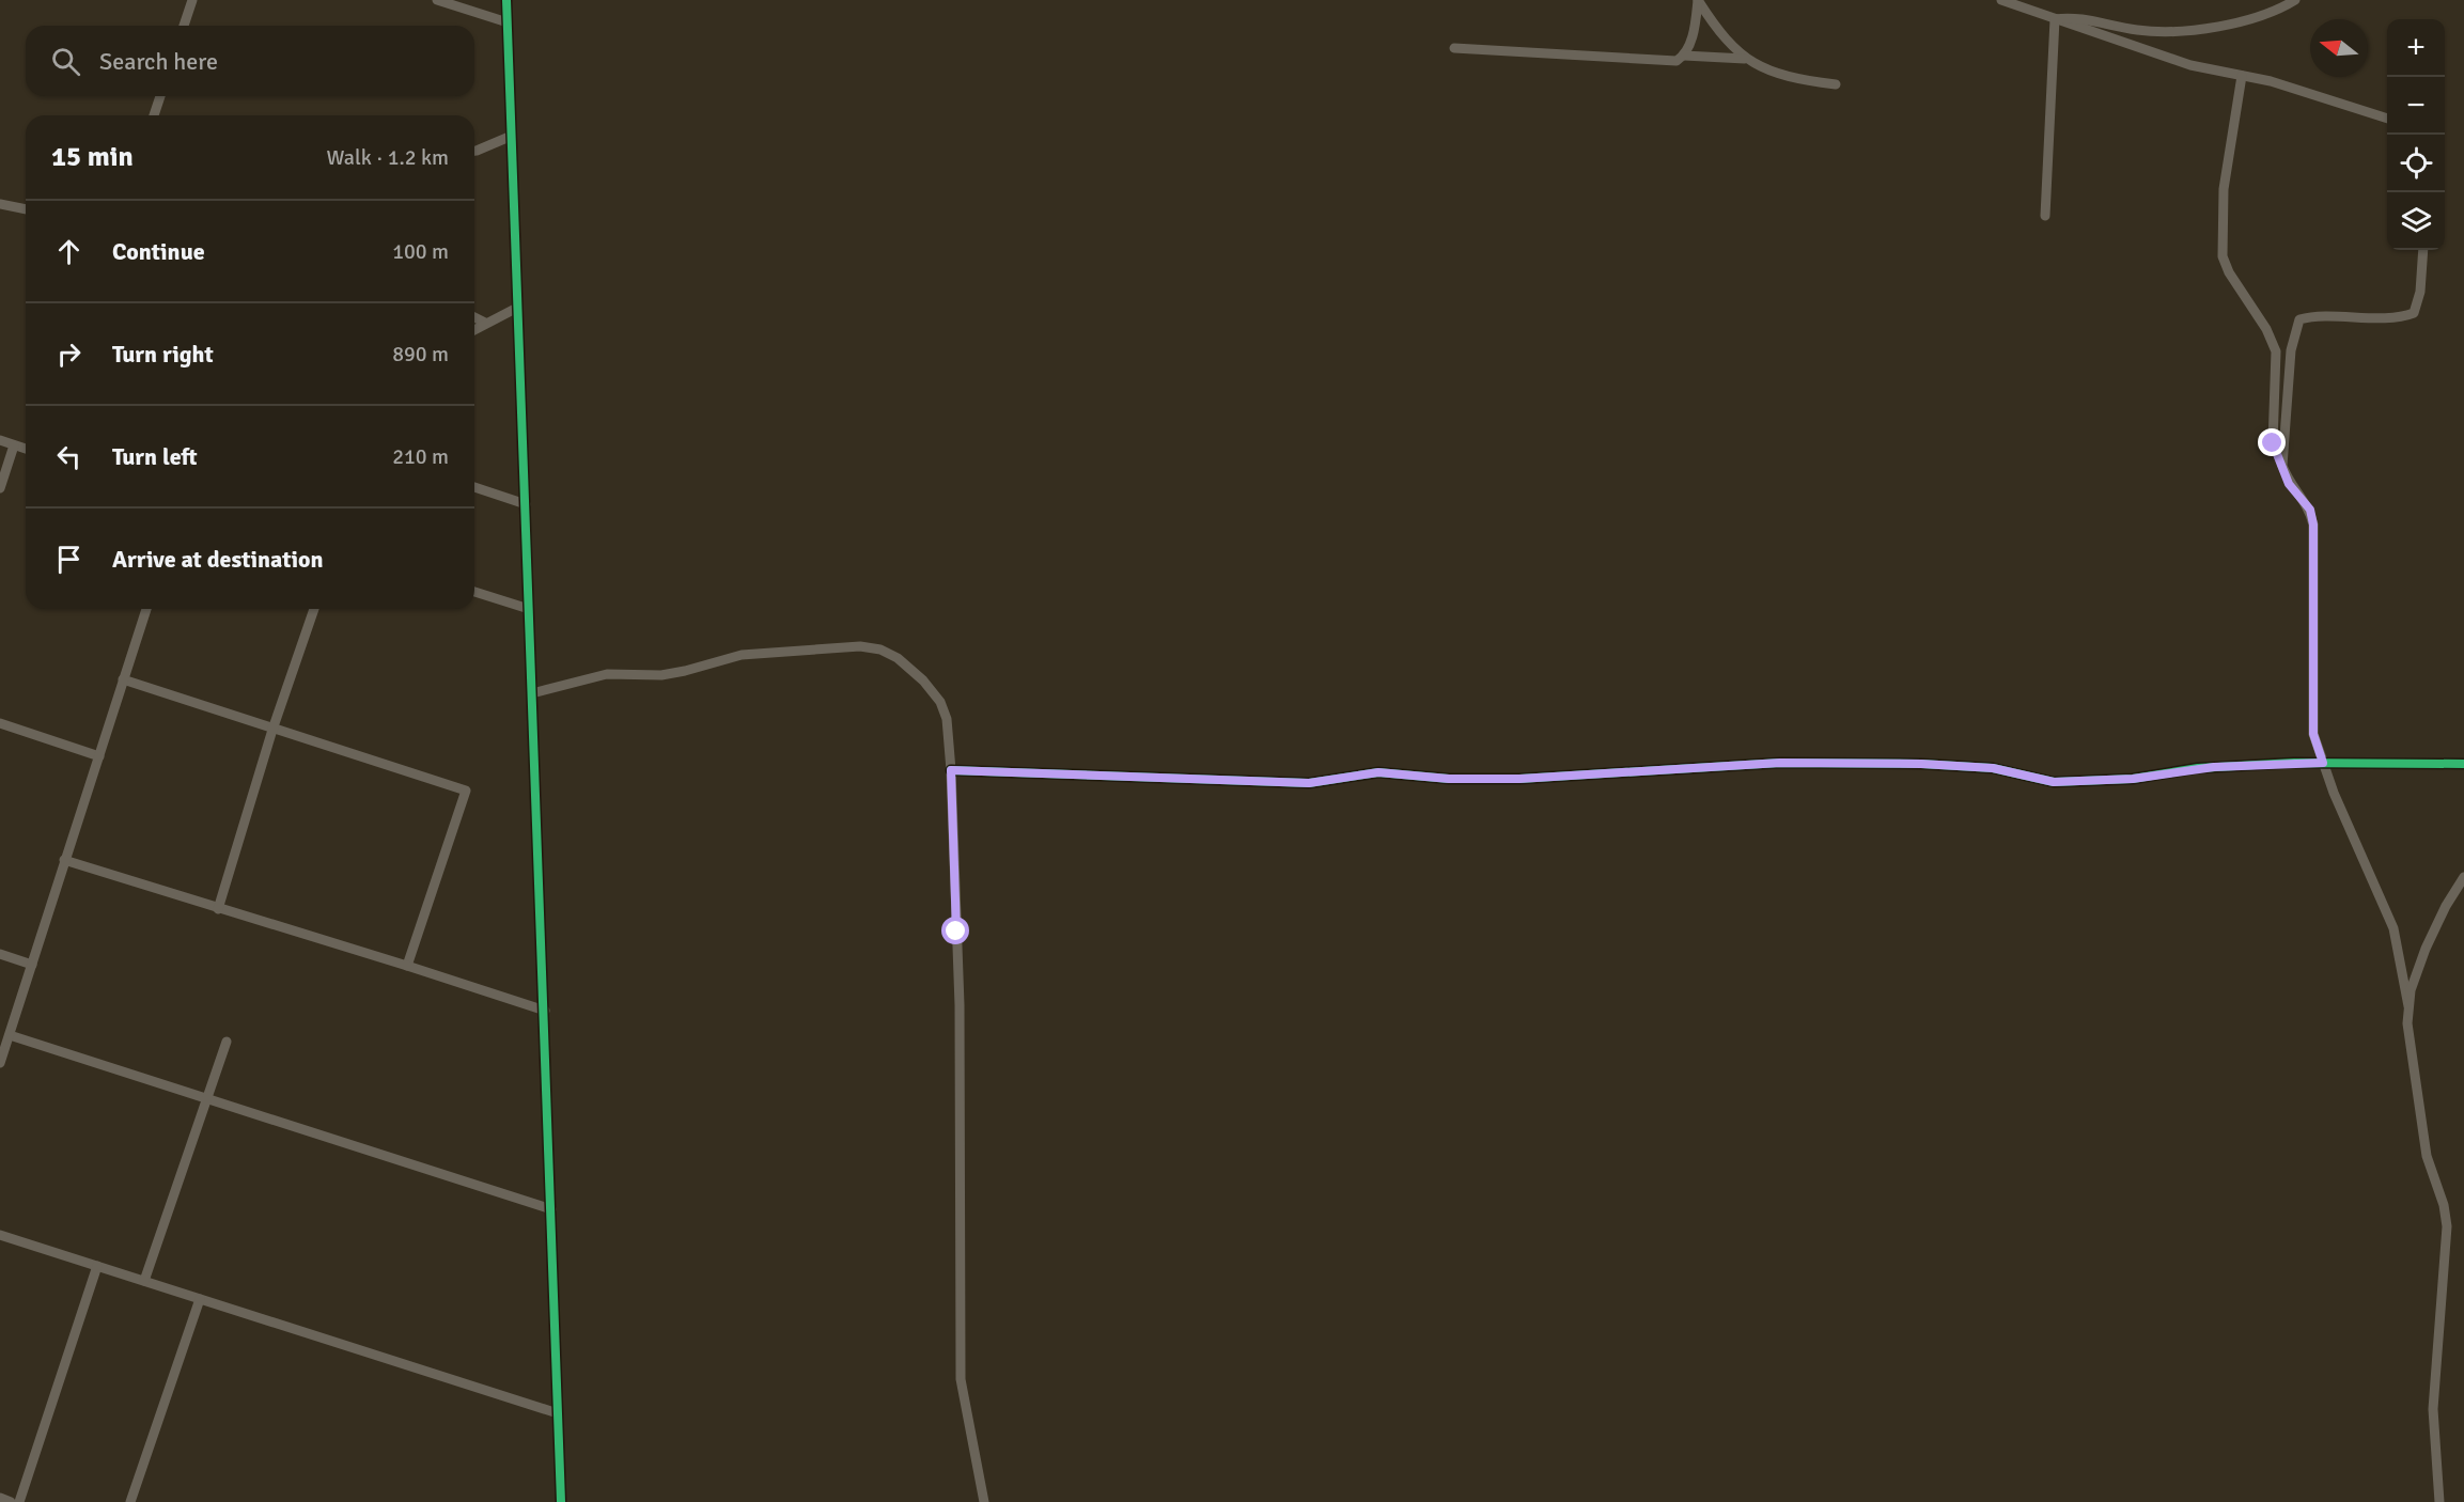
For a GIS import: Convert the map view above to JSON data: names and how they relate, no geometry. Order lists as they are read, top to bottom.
{
  "north": "left",
  "page": {
    "map_buttons": ["+", "−"],
    "search": "Search here",
    "heading": ["15 min", "Walk · 1.2 km"],
    "list": [
      ["Continue", "100 m"],
      ["Turn right", "890 m"],
      ["Turn left", "210 m"],
      "Arrive at destination"
    ]
  }
}
